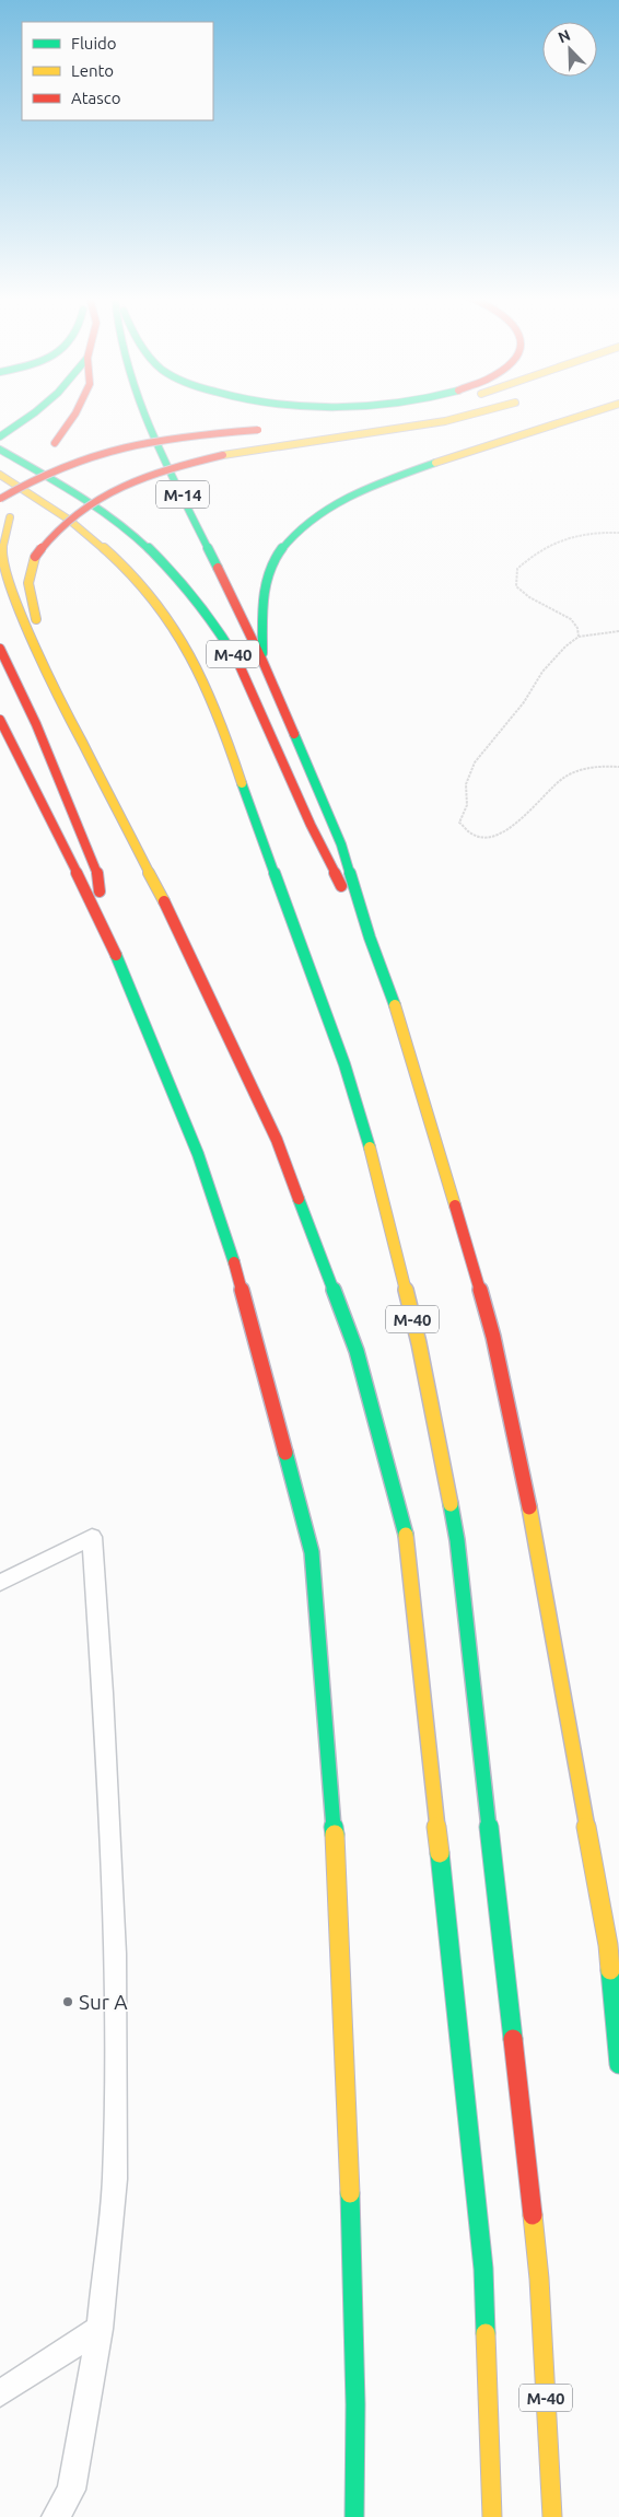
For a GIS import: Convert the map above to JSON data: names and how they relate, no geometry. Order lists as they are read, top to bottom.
{
  "streets": {
    "highway": ["M-14", "M-40"]
  },
  "places": ["Sur A"],
  "legend": ["Fluido", "Lento", "Atasco"],
  "north": "top left"
}
